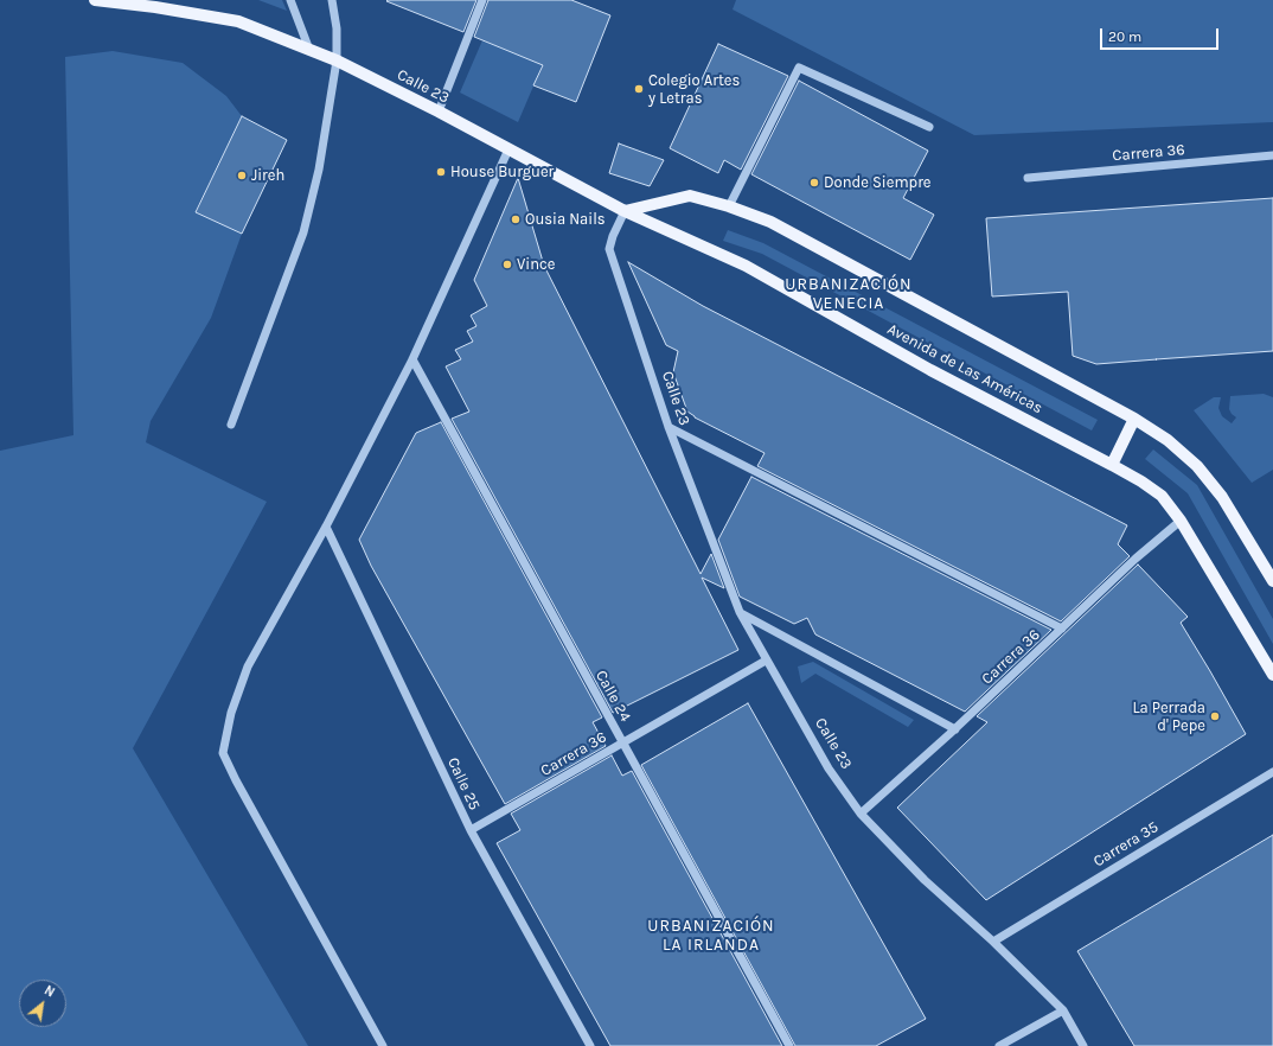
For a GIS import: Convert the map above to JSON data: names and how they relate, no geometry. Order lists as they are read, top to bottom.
{
  "streets": {
    "main road": ["Calle 23", "Avenida de Las Américas"],
    "street": [
      "Carrera 36",
      "Calle 24",
      "Calle 25",
      "Carrera 35"
    ]
  },
  "crossings": [
    ["Calle 23", "Carrera 36"],
    ["Calle 23", "Avenida de Las Américas"],
    ["Calle 23", "Carrera 35"],
    ["Carrera 36", "Avenida de Las Américas"],
    ["Carrera 36", "Calle 24"],
    ["Carrera 36", "Calle 25"]
  ],
  "districts": ["URBANIZACIÓN VENECIA", "URBANIZACIÓN LA IRLANDA"],
  "places": [
    "Colegio Artes y Letras",
    "House Burguer",
    "Jireh",
    "Donde Siempre",
    "Ousia Nails",
    "Vince",
    "La Perrada d' Pepe"
  ],
  "scale_bar": "20 m",
  "north": "top right"
}
